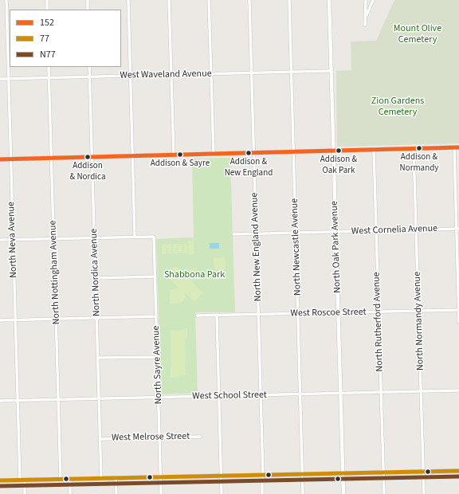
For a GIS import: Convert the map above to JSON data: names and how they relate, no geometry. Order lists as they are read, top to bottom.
{
  "streets": {
    "street": [
      "West Waveland Avenue",
      "West Cornelia Avenue",
      "North Neva Avenue",
      "North New England Avenue",
      "North Newcastle Avenue",
      "North Oak Park Avenue",
      "North Nottingham Avenue",
      "North Nordica Avenue",
      "West Roscoe Street",
      "North Normandy Avenue",
      "North Rutherford Avenue",
      "North Sayre Avenue",
      "West School Street",
      "West Melrose Street"
    ]
  },
  "crossings": [
    ["West Waveland Avenue", "North Neva Avenue"],
    ["West Waveland Avenue", "North New England Avenue"],
    ["West Waveland Avenue", "North Newcastle Avenue"],
    ["West Waveland Avenue", "North Oak Park Avenue"],
    ["West Waveland Avenue", "North Nottingham Avenue"],
    ["West Waveland Avenue", "North Nordica Avenue"],
    ["West Cornelia Avenue", "North New England Avenue"],
    ["West Cornelia Avenue", "North Newcastle Avenue"],
    ["West Cornelia Avenue", "North Oak Park Avenue"],
    ["West Cornelia Avenue", "North Normandy Avenue"],
    ["West Cornelia Avenue", "North Rutherford Avenue"],
    ["North Neva Avenue", "West School Street"],
    ["North New England Avenue", "West Roscoe Street"],
    ["North New England Avenue", "West School Street"],
    ["North Newcastle Avenue", "West Roscoe Street"],
    ["North Newcastle Avenue", "West School Street"],
    ["North Oak Park Avenue", "West Roscoe Street"],
    ["North Oak Park Avenue", "West School Street"],
    ["North Nottingham Avenue", "West School Street"],
    ["North Nordica Avenue", "West School Street"],
    ["North Nordica Avenue", "West Melrose Street"],
    ["West Roscoe Street", "North Normandy Avenue"],
    ["West Roscoe Street", "North Rutherford Avenue"],
    ["North Normandy Avenue", "West School Street"],
    ["North Rutherford Avenue", "West School Street"],
    ["North Sayre Avenue", "West School Street"],
    ["North Sayre Avenue", "West Melrose Street"]
  ],
  "parks": ["Mount Olive Cemetery", "Zion Gardens Cemetery", "Shabbona Park"],
  "places": [
    "Addison & Normandy",
    "Addison & Oak Park",
    "Addison & New England",
    "Addison & Sayre",
    "Addison & Nordica"
  ],
  "lines": ["transit line 152", "transit line 77", "transit line N77"],
  "legend": ["152", "77", "N77"]
}
